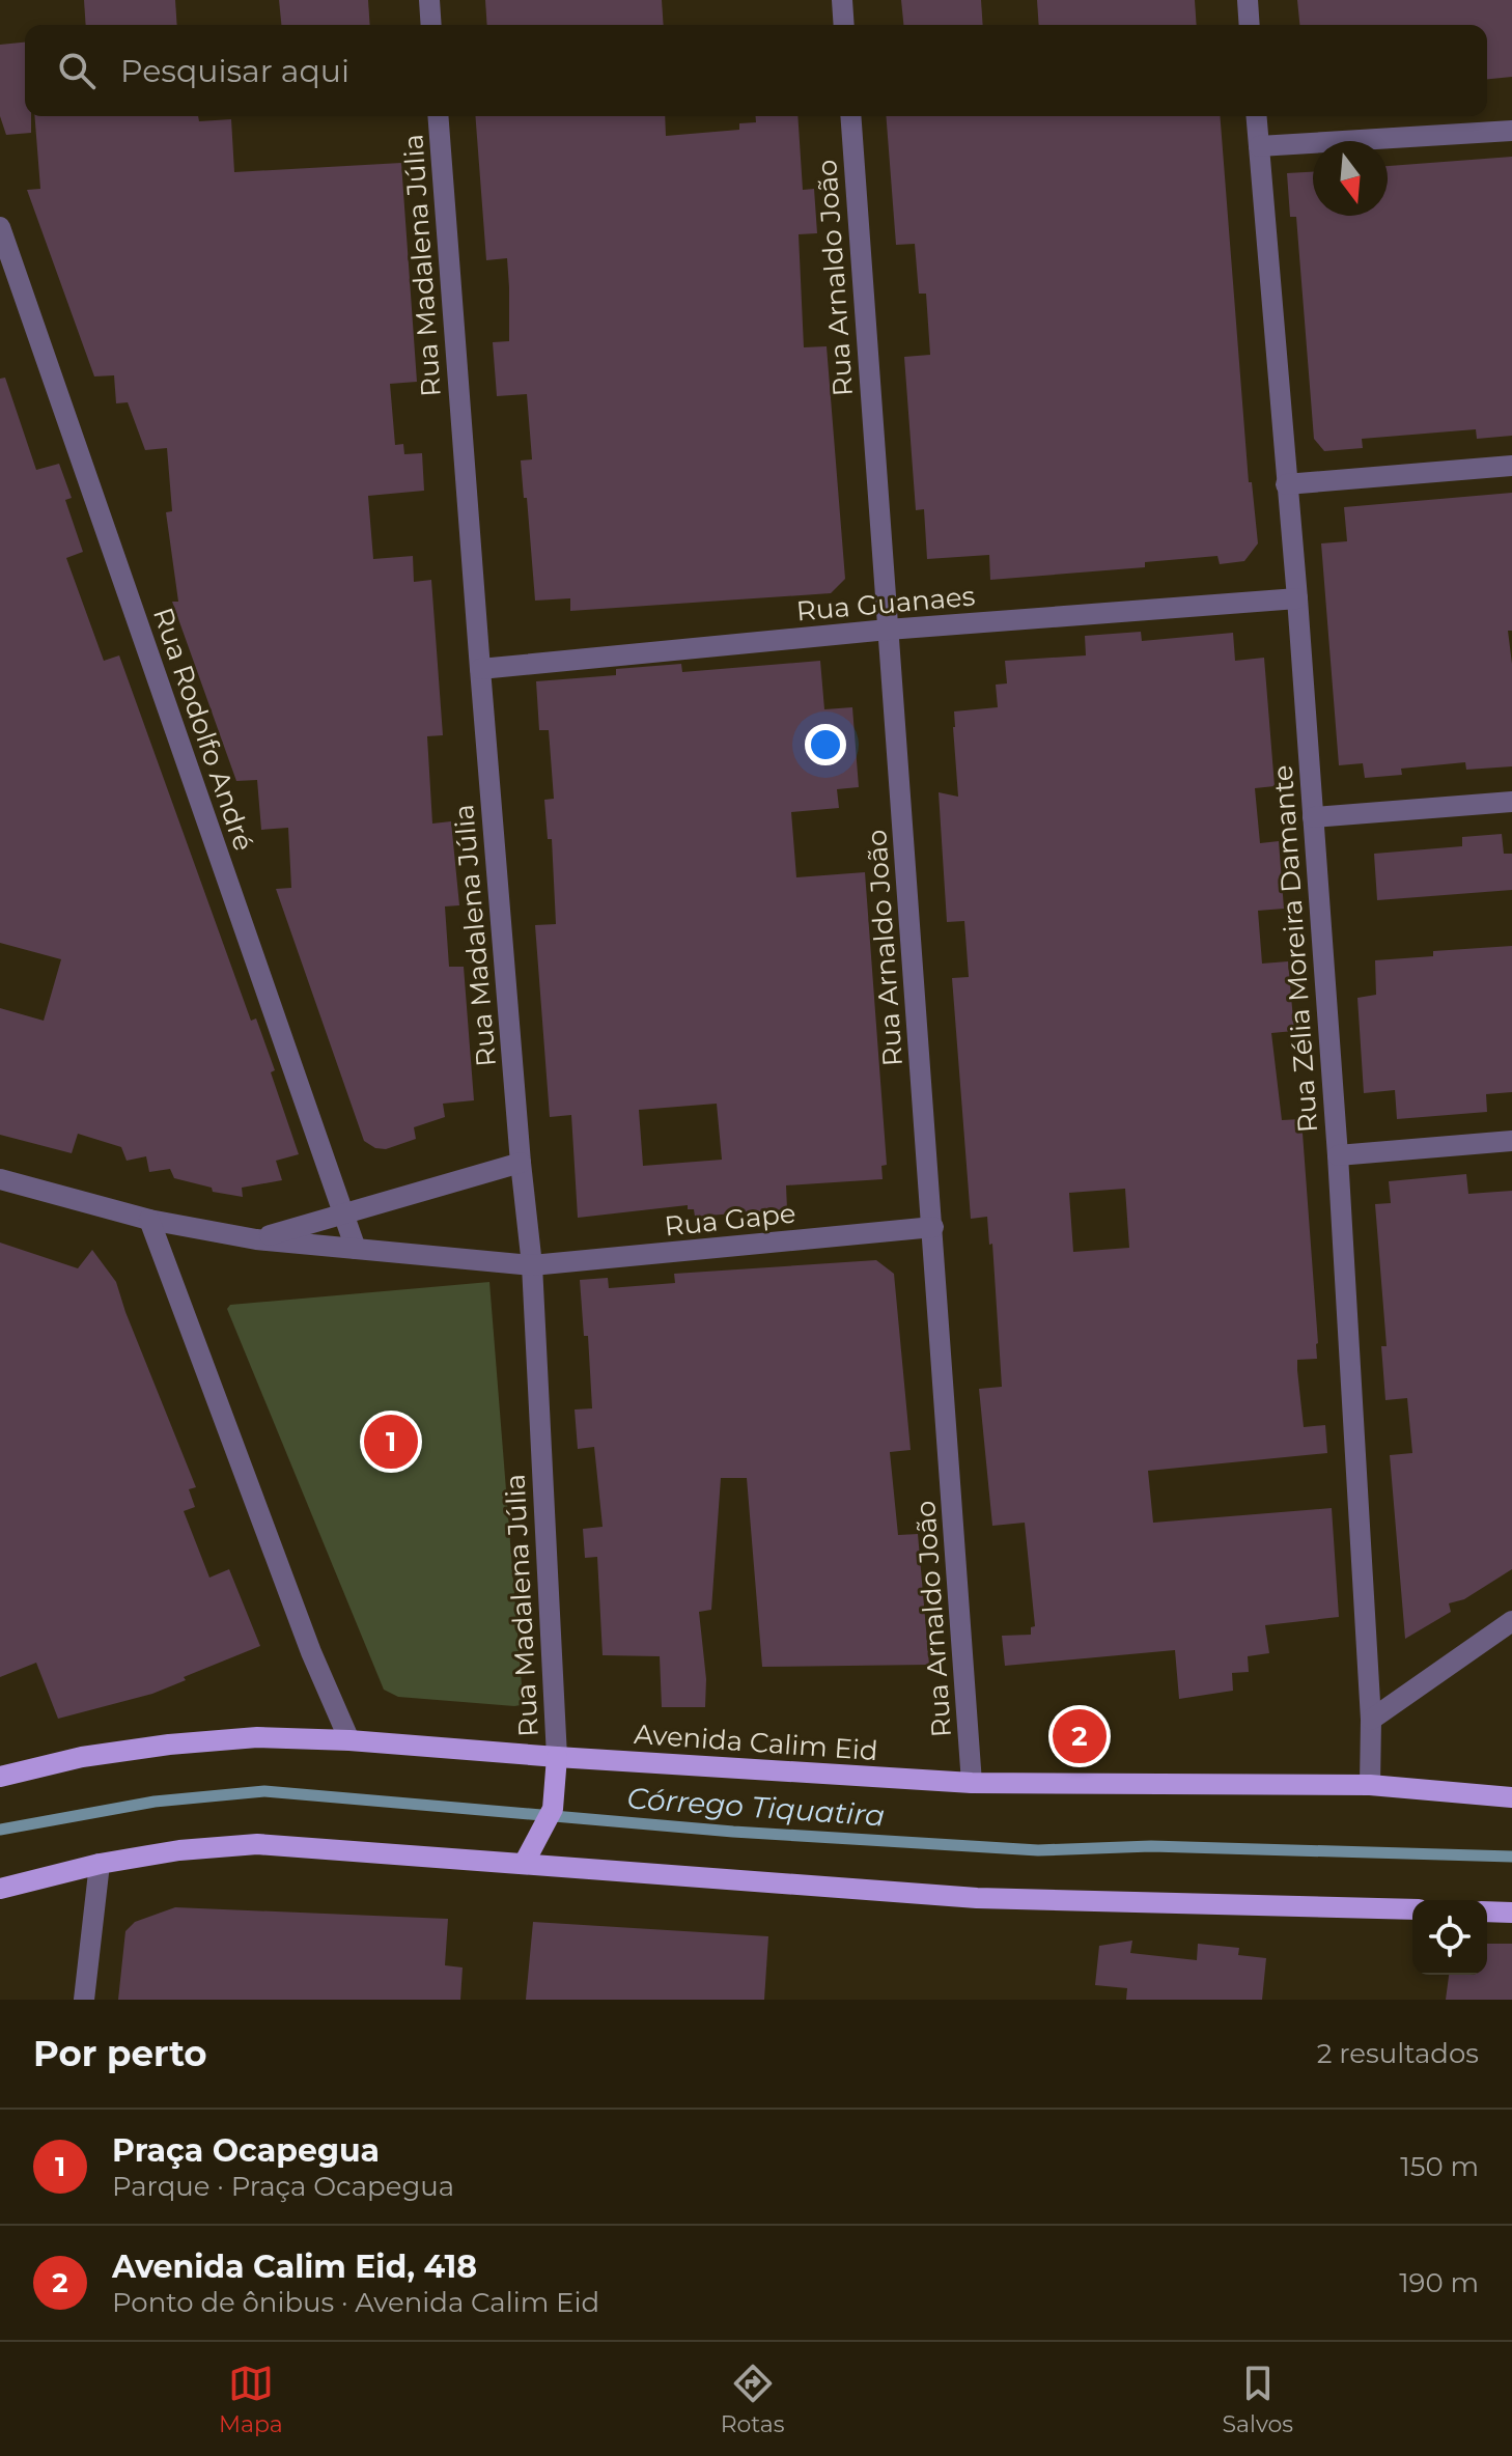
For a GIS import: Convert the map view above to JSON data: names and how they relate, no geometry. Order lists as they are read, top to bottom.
{
  "streets": {
    "main road": ["Avenida Calim Eid"],
    "street": [
      "Rua Madalena Júlia",
      "Rua Arnaldo João",
      "Rua Guanaes",
      "Rua Rodolfo André",
      "Rua Zélia Moreira Damante",
      "Rua Gape"
    ]
  },
  "crossings": [
    ["Rua Madalena Júlia", "Rua Guanaes"],
    ["Rua Madalena Júlia", "Rua Gape"],
    ["Rua Madalena Júlia", "Avenida Calim Eid"],
    ["Rua Arnaldo João", "Rua Guanaes"],
    ["Rua Arnaldo João", "Rua Gape"],
    ["Rua Arnaldo João", "Avenida Calim Eid"],
    ["Rua Guanaes", "Rua Zélia Moreira Damante"],
    ["Rua Rodolfo André", "Rua Gape"],
    ["Rua Zélia Moreira Damante", "Avenida Calim Eid"]
  ],
  "water": ["Córrego Tiquatira"],
  "north": "bottom",
  "page": {
    "search": "Pesquisar aqui",
    "pins": ["1", "2"],
    "heading": ["Por perto", "2 resultados"],
    "list": [
      {
        "mark": "1",
        "name": "Praça Ocapegua",
        "note": "Parque · Praça Ocapegua",
        "value": "150 m"
      },
      {
        "mark": "2",
        "name": "Avenida Calim Eid, 418",
        "note": "Ponto de ônibus · Avenida Calim Eid",
        "value": "190 m"
      }
    ],
    "nav": ["Mapa", "Rotas", "Salvos"]
  }
}
